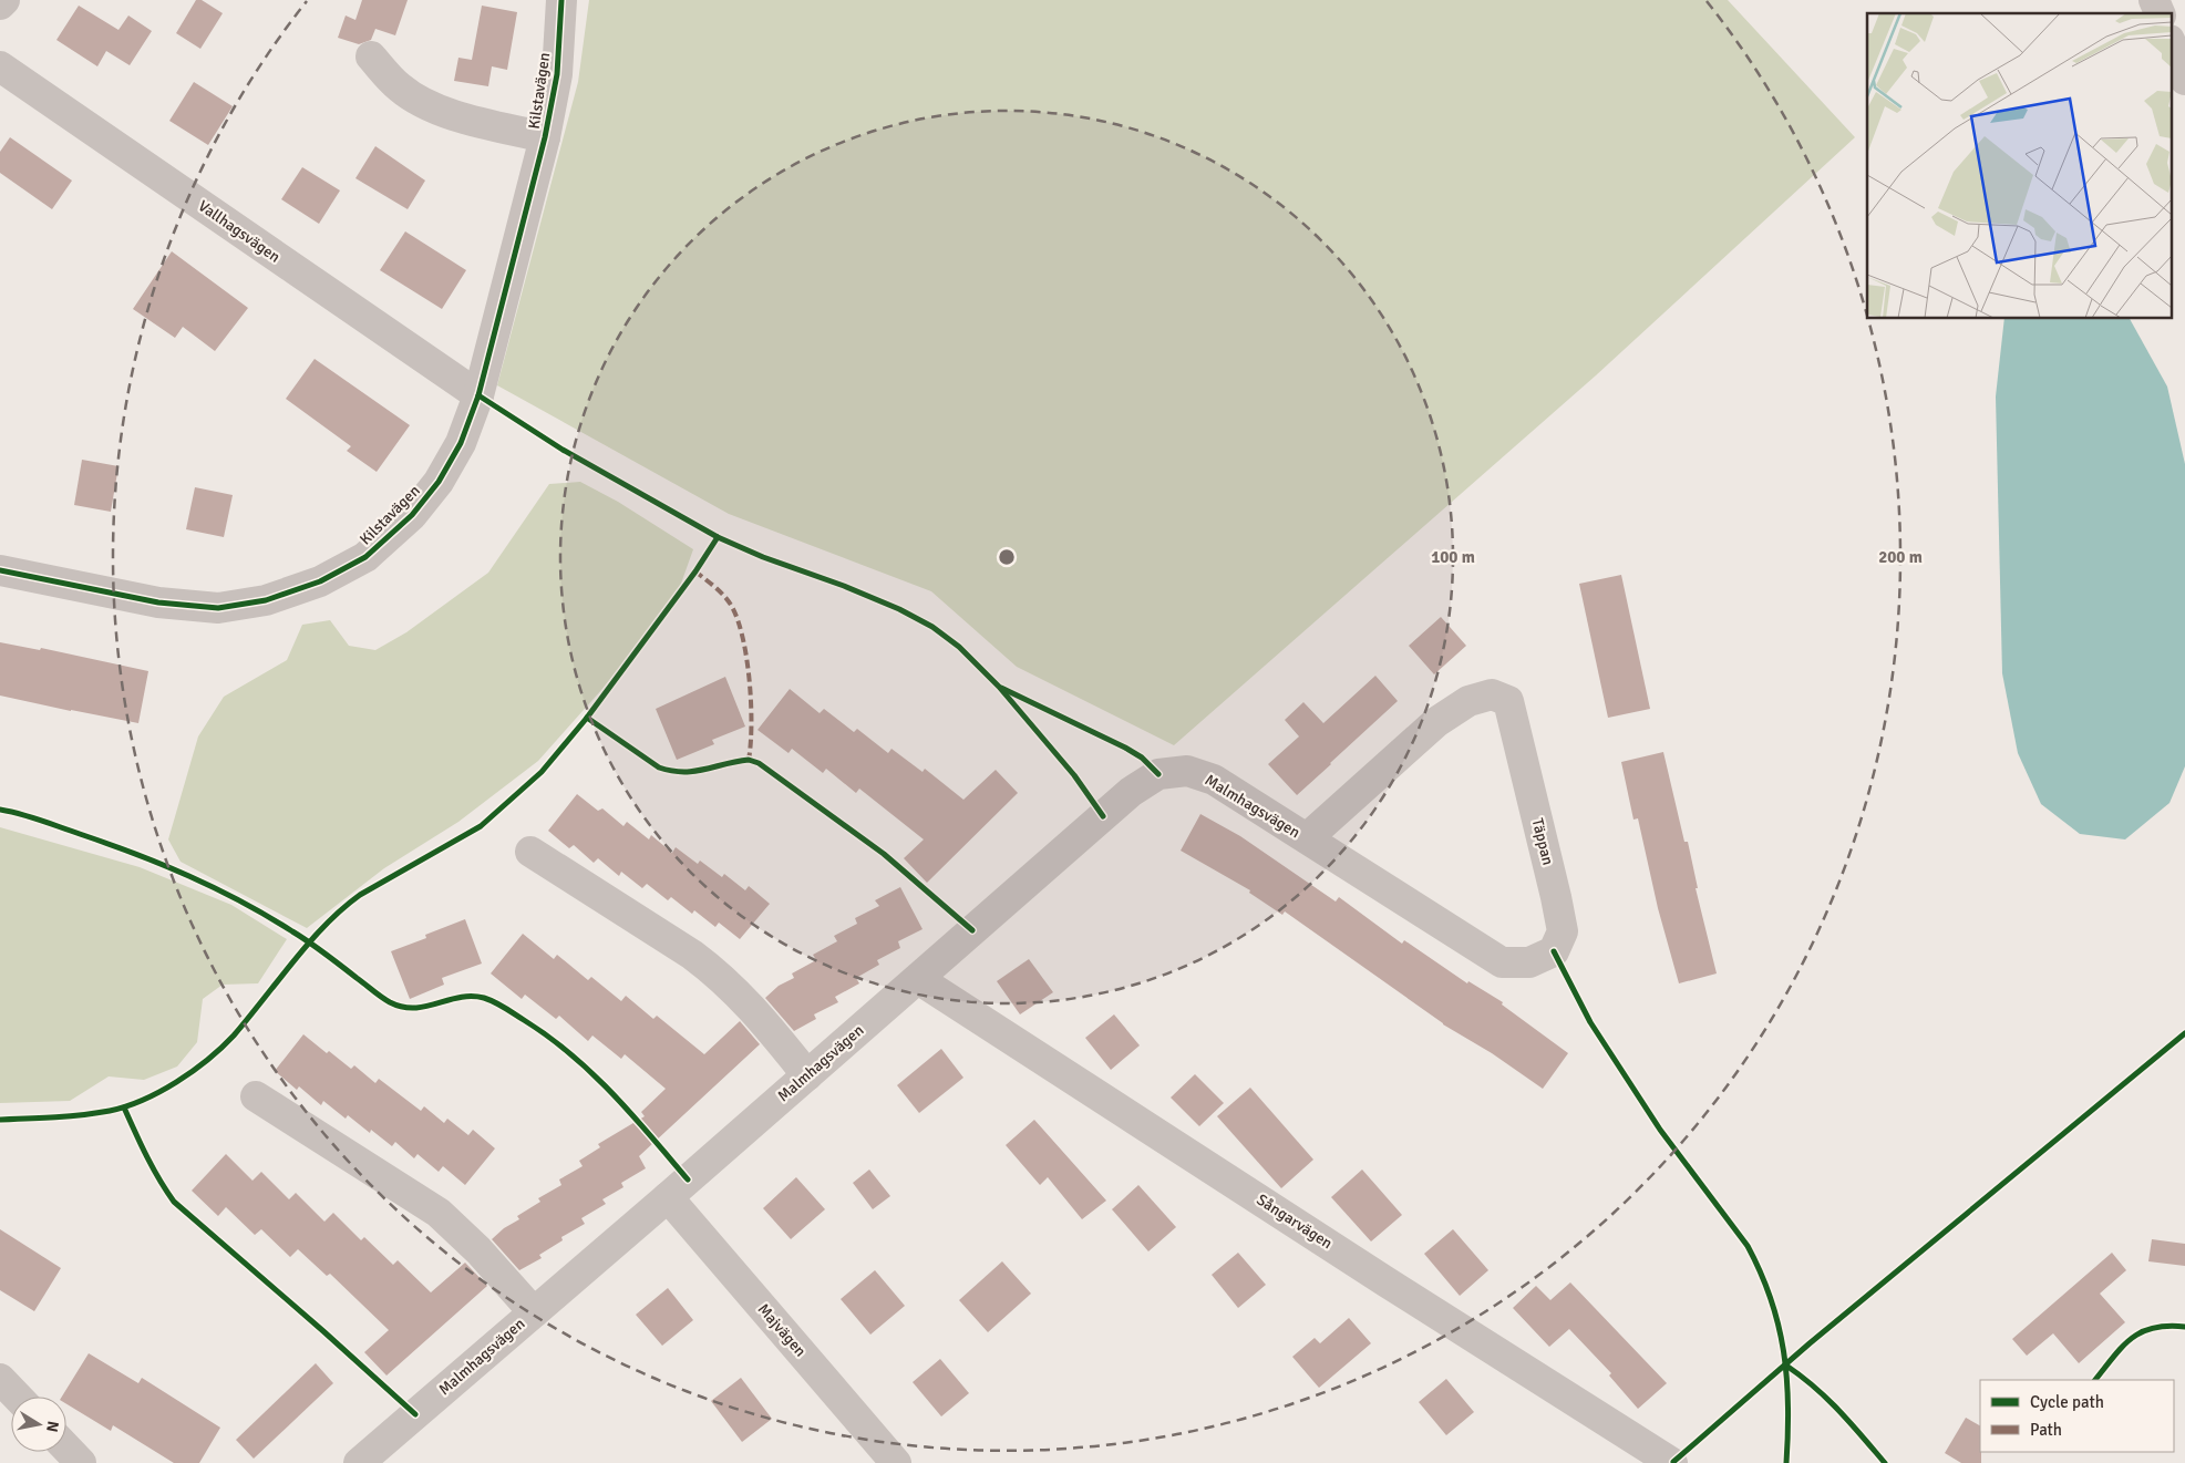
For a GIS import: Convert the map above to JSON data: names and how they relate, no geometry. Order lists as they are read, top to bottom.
{
  "streets": {
    "street": [
      "Kilstavägen",
      "Vallhagsvägen",
      "Malmhagsvägen",
      "Täppan",
      "Sångarvägen",
      "Majvägen"
    ]
  },
  "crossings": [
    ["Kilstavägen", "Vallhagsvägen"],
    ["Malmhagsvägen", "Täppan"],
    ["Malmhagsvägen", "Sångarvägen"],
    ["Malmhagsvägen", "Majvägen"]
  ],
  "legend": ["Cycle path", "Path"],
  "north": "right",
  "rings": ["100 m", "200 m"]
}
